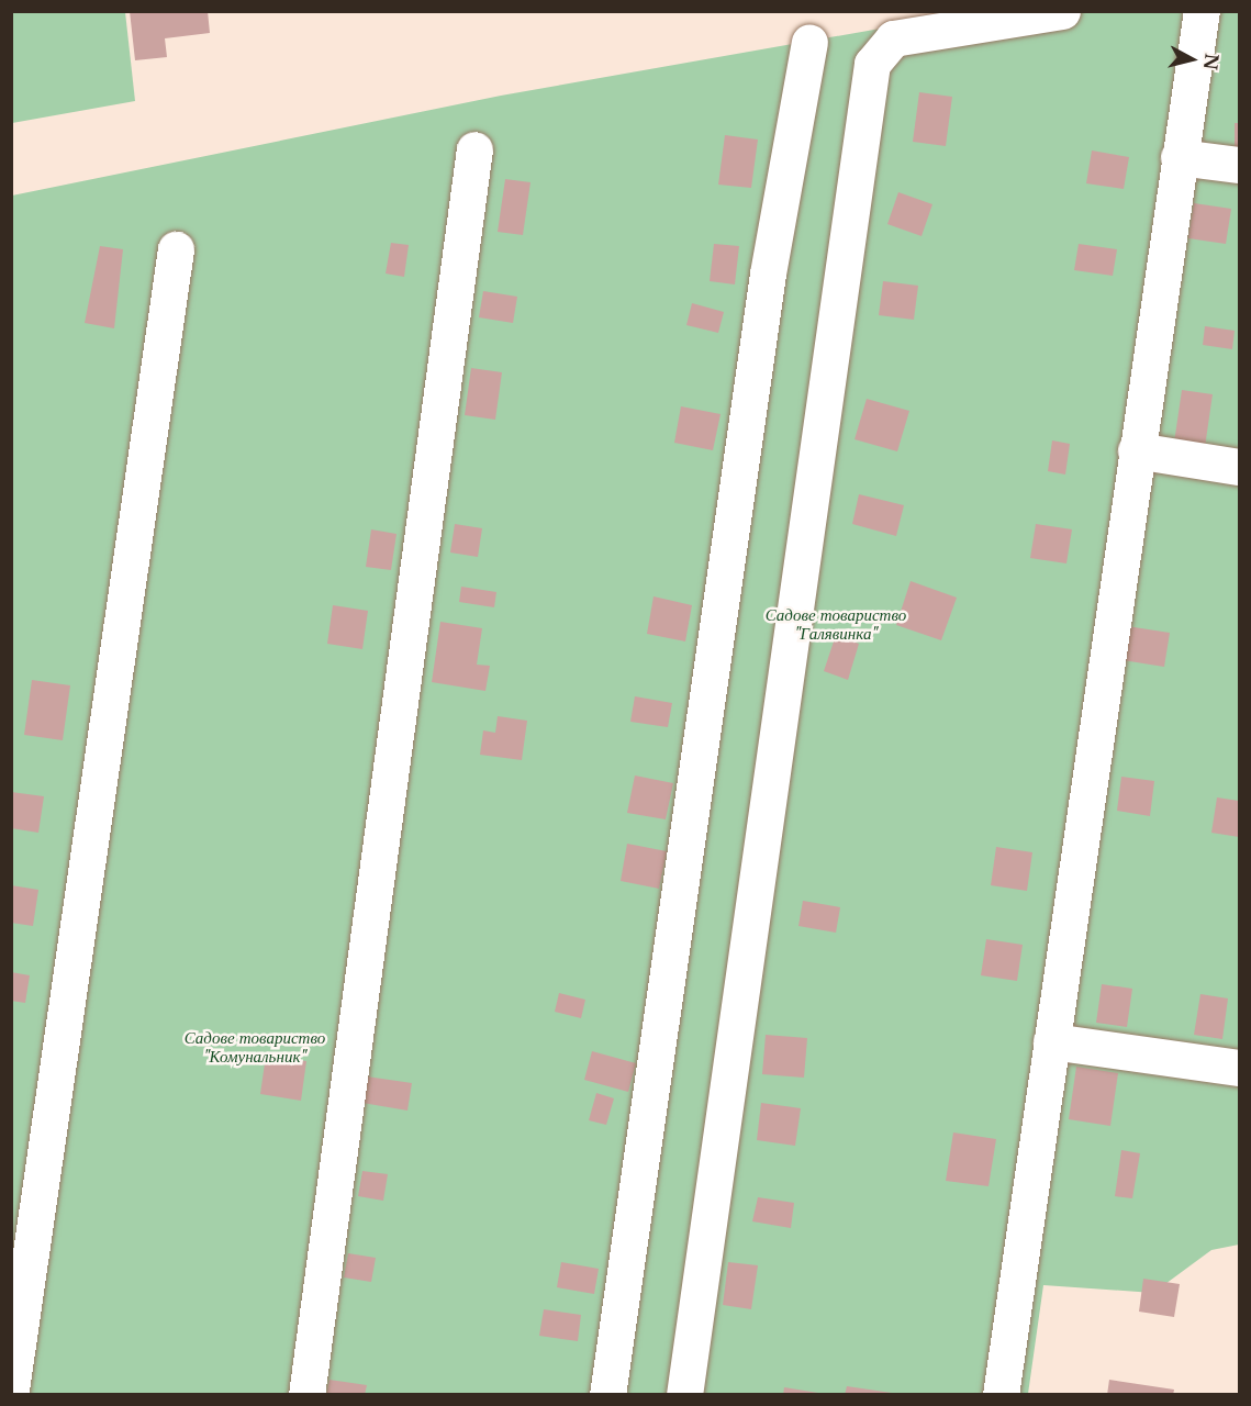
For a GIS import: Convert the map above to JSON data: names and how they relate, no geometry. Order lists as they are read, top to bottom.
{
  "parks": ["Садове товариство \"Галявинка\"", "Садове товариство \"Комунальник\""],
  "north": "right"
}
